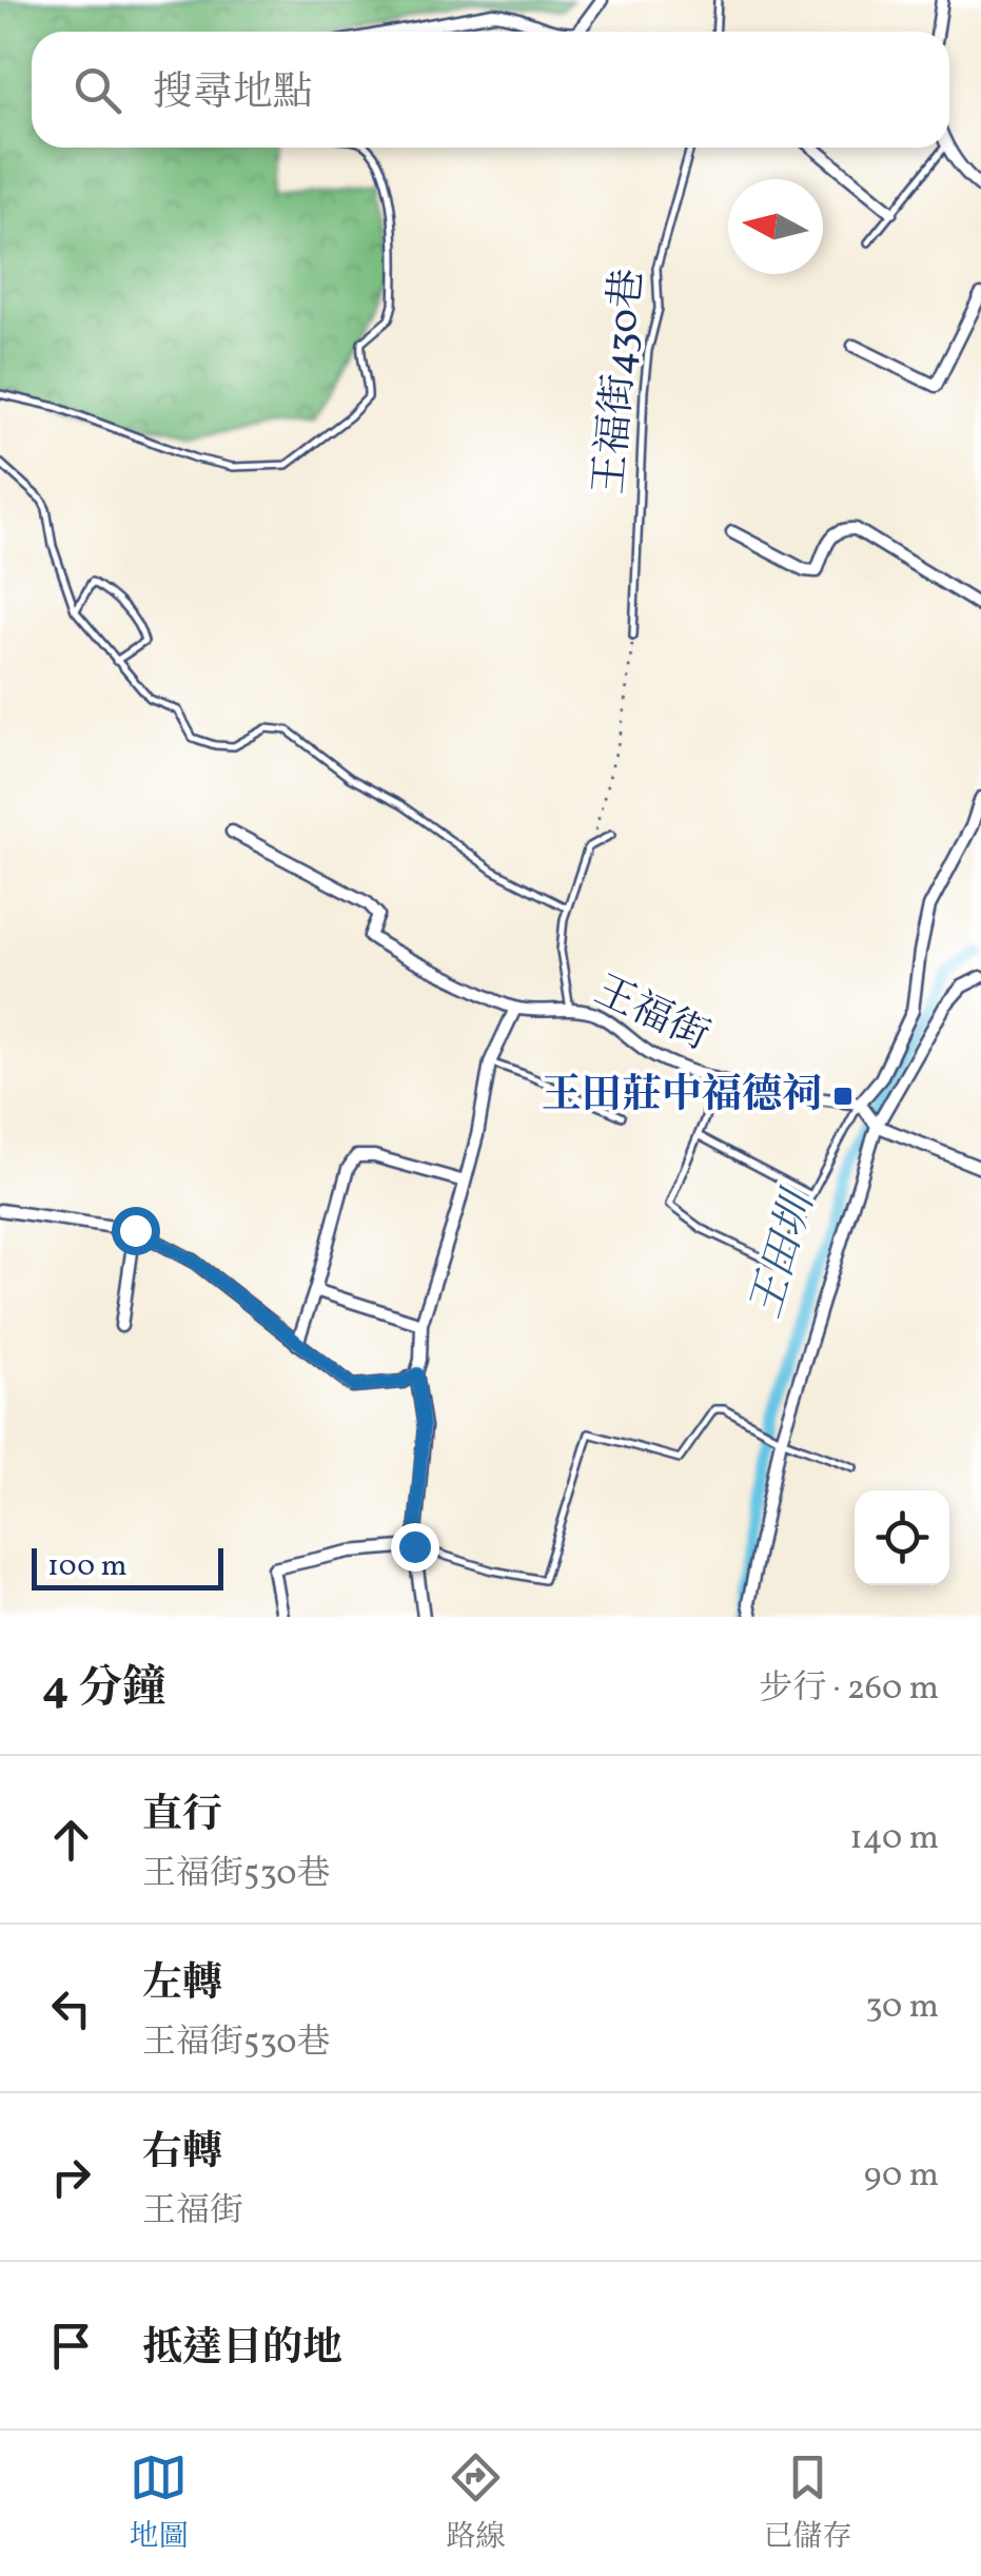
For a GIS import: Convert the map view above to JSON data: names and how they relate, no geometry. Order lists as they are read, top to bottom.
{
  "streets": {
    "street": ["王福街"],
    "lane": ["王福街430巷"]
  },
  "water": ["王田圳"],
  "places": {
    "transit": ["王田莊中福德祠"]
  },
  "scale_bar": "100 m",
  "north": "left",
  "page": {
    "search": "搜尋地點",
    "scale": "100 m",
    "heading": ["4 分鐘", "步行 · 260 m"],
    "list": [
      ["直行", "王福街530巷", "140 m"],
      ["左轉", "王福街530巷", "30 m"],
      ["右轉", "王福街", "90 m"],
      "抵達目的地"
    ],
    "nav": ["地圖", "路線", "已儲存"]
  }
}
